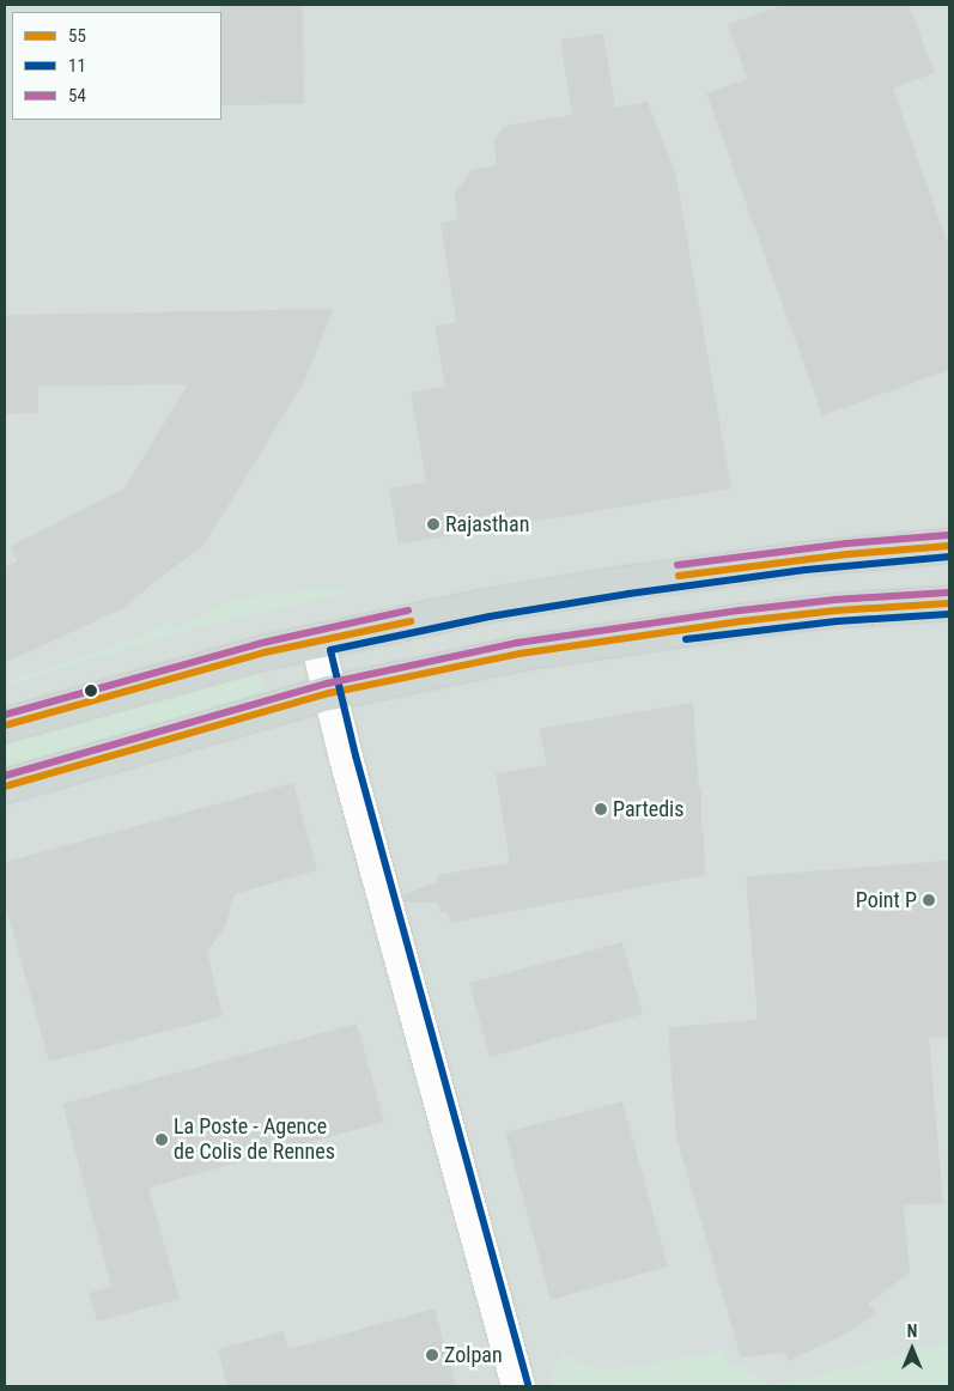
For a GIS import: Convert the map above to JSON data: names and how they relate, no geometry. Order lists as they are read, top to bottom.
{
  "places": [
    "Rajasthan",
    "Partedis",
    "Point P",
    "La Poste - Agence de Colis de Rennes",
    "Zolpan"
  ],
  "lines": ["transit line 54", "transit line 55", "transit line 11"],
  "legend": ["55", "11", "54"],
  "north": "top"
}
